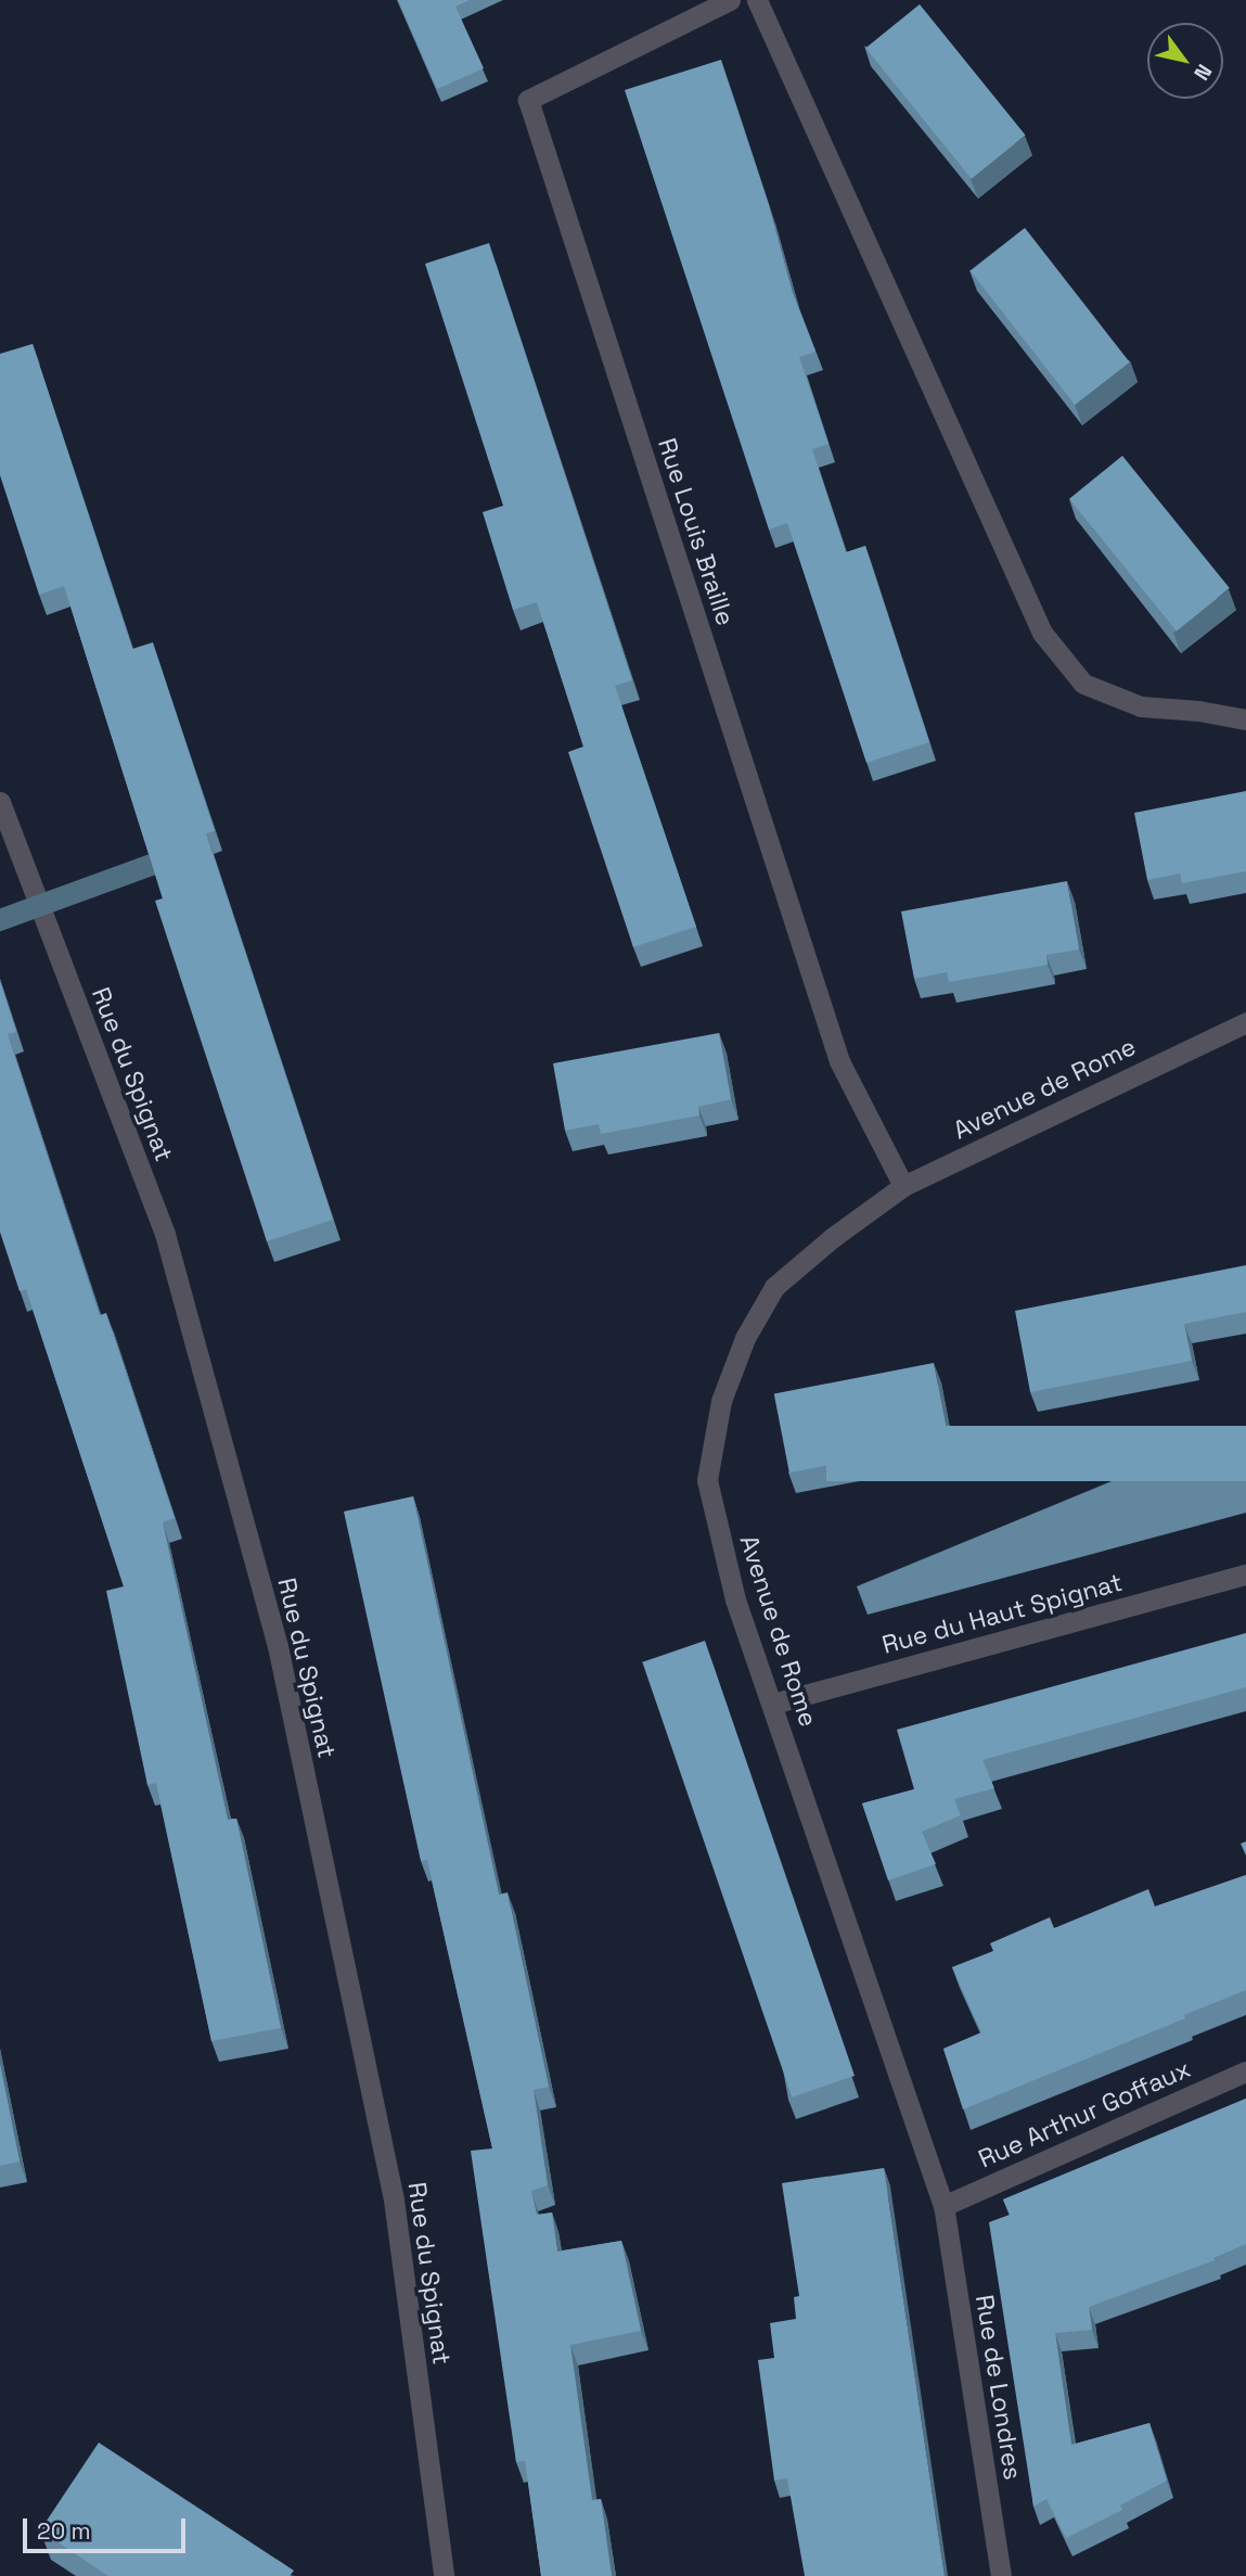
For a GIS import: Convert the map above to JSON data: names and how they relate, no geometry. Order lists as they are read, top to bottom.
{
  "streets": {
    "street": [
      "Rue Louis Braille",
      "Rue du Spignat",
      "Avenue de Rome",
      "Rue du Haut Spignat",
      "Rue Arthur Goffaux",
      "Rue de Londres"
    ]
  },
  "crossings": [
    ["Rue Louis Braille", "Avenue de Rome"],
    ["Avenue de Rome", "Rue du Haut Spignat"],
    ["Avenue de Rome", "Rue Arthur Goffaux"],
    ["Avenue de Rome", "Rue de Londres"],
    ["Rue Arthur Goffaux", "Rue de Londres"]
  ],
  "scale_bar": "20 m",
  "north": "bottom right"
}
